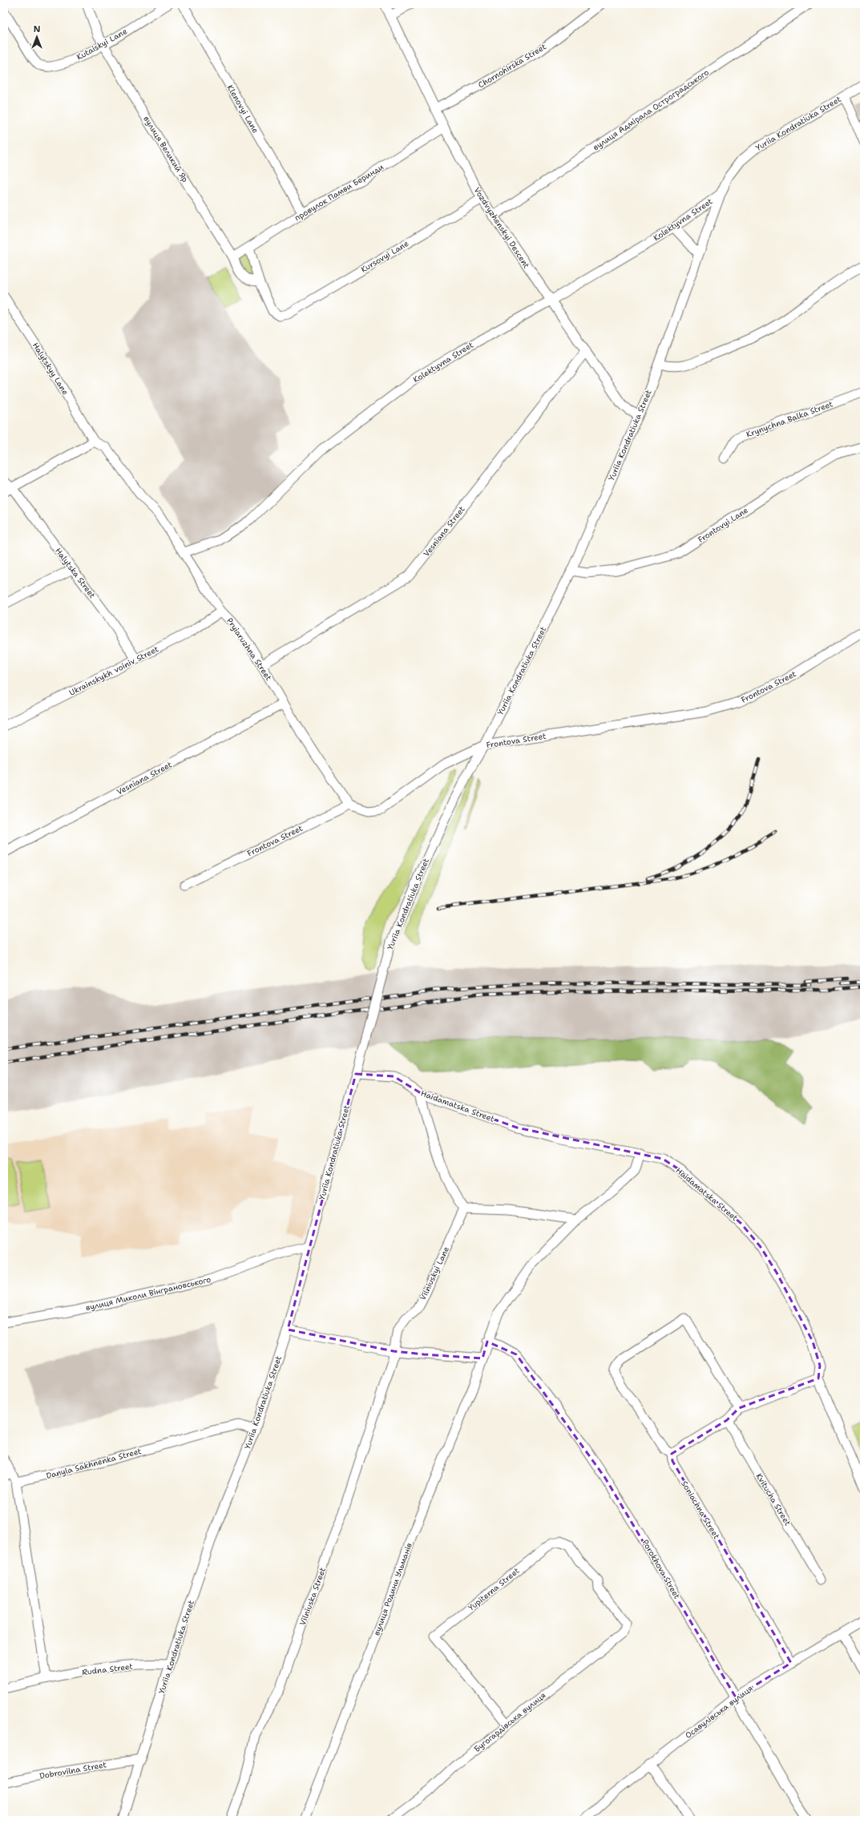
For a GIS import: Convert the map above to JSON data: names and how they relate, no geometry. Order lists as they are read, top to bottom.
{
  "streets": {
    "street": [
      "Kutaiskyi Lane",
      "Chornohirska Street",
      "Klenovyi Lane",
      "вулиця Адмірала Остроградського",
      "Yuriia Kondratiuka Street",
      "вулиця Великий Яр",
      "провулок Памви Беринди",
      "Kolektyvna Street",
      "Vozdvyzhenskyi Descent",
      "Kursovyi Lane",
      "Halytskyy Lane",
      "Krynychna Balka Street",
      "Frontovyi Lane",
      "Vesniana Street",
      "Halytska Street",
      "Pryiaruzhna Street",
      "Ukrainskykh voiniv Street",
      "Frontova Street",
      "Haidamatska Street",
      "Vilniuskyi Lane",
      "вулиця Миколи Вінграновського",
      "Danyla Sakhnenka Street",
      "Kvitucha Street",
      "Soniachna Street",
      "Porokhova Street",
      "вулиця Родини Ульманів",
      "Yupiterna Street",
      "Vilniuska Street",
      "Rudna Street",
      "Осавулівська вулиця",
      "Бугогардівська вулиця",
      "Dobrovilna Street"
    ]
  },
  "crossings": [
    ["Kutaiskyi Lane", "вулиця Великий Яр"],
    ["Chornohirska Street", "Vozdvyzhenskyi Descent"],
    ["Klenovyi Lane", "провулок Памви Беринди"],
    ["вулиця Адмірала Остроградського", "Vozdvyzhenskyi Descent"],
    ["Yuriia Kondratiuka Street", "Kolektyvna Street"],
    ["Yuriia Kondratiuka Street", "Vozdvyzhenskyi Descent"],
    ["Yuriia Kondratiuka Street", "Frontovyi Lane"],
    ["Yuriia Kondratiuka Street", "Frontova Street"],
    ["Yuriia Kondratiuka Street", "Haidamatska Street"],
    ["Yuriia Kondratiuka Street", "вулиця Миколи Вінграновського"],
    ["Yuriia Kondratiuka Street", "Danyla Sakhnenka Street"],
    ["Yuriia Kondratiuka Street", "Rudna Street"],
    ["Yuriia Kondratiuka Street", "Dobrovilna Street"],
    ["вулиця Великий Яр", "провулок Памви Беринди"],
    ["вулиця Великий Яр", "Kursovyi Lane"],
    ["провулок Памви Беринди", "Vozdvyzhenskyi Descent"],
    ["Kolektyvna Street", "Vozdvyzhenskyi Descent"],
    ["Kolektyvna Street", "Pryiaruzhna Street"],
    ["Vozdvyzhenskyi Descent", "Kursovyi Lane"],
    ["Vozdvyzhenskyi Descent", "Vesniana Street"],
    ["Halytskyy Lane", "Pryiaruzhna Street"],
    ["Vesniana Street", "Pryiaruzhna Street"],
    ["Halytska Street", "Ukrainskykh voiniv Street"],
    ["Pryiaruzhna Street", "Ukrainskykh voiniv Street"],
    ["Pryiaruzhna Street", "Frontova Street"],
    ["Haidamatska Street", "вулиця Родини Ульманів"],
    ["Vilniuskyi Lane", "Vilniuska Street"],
    ["Soniachna Street", "Осавулівська вулиця"],
    ["Porokhova Street", "вулиця Родини Ульманів"],
    ["Porokhova Street", "Осавулівська вулиця"],
    ["Yupiterna Street", "Бугогардівська вулиця"]
  ],
  "north": "top"
}
